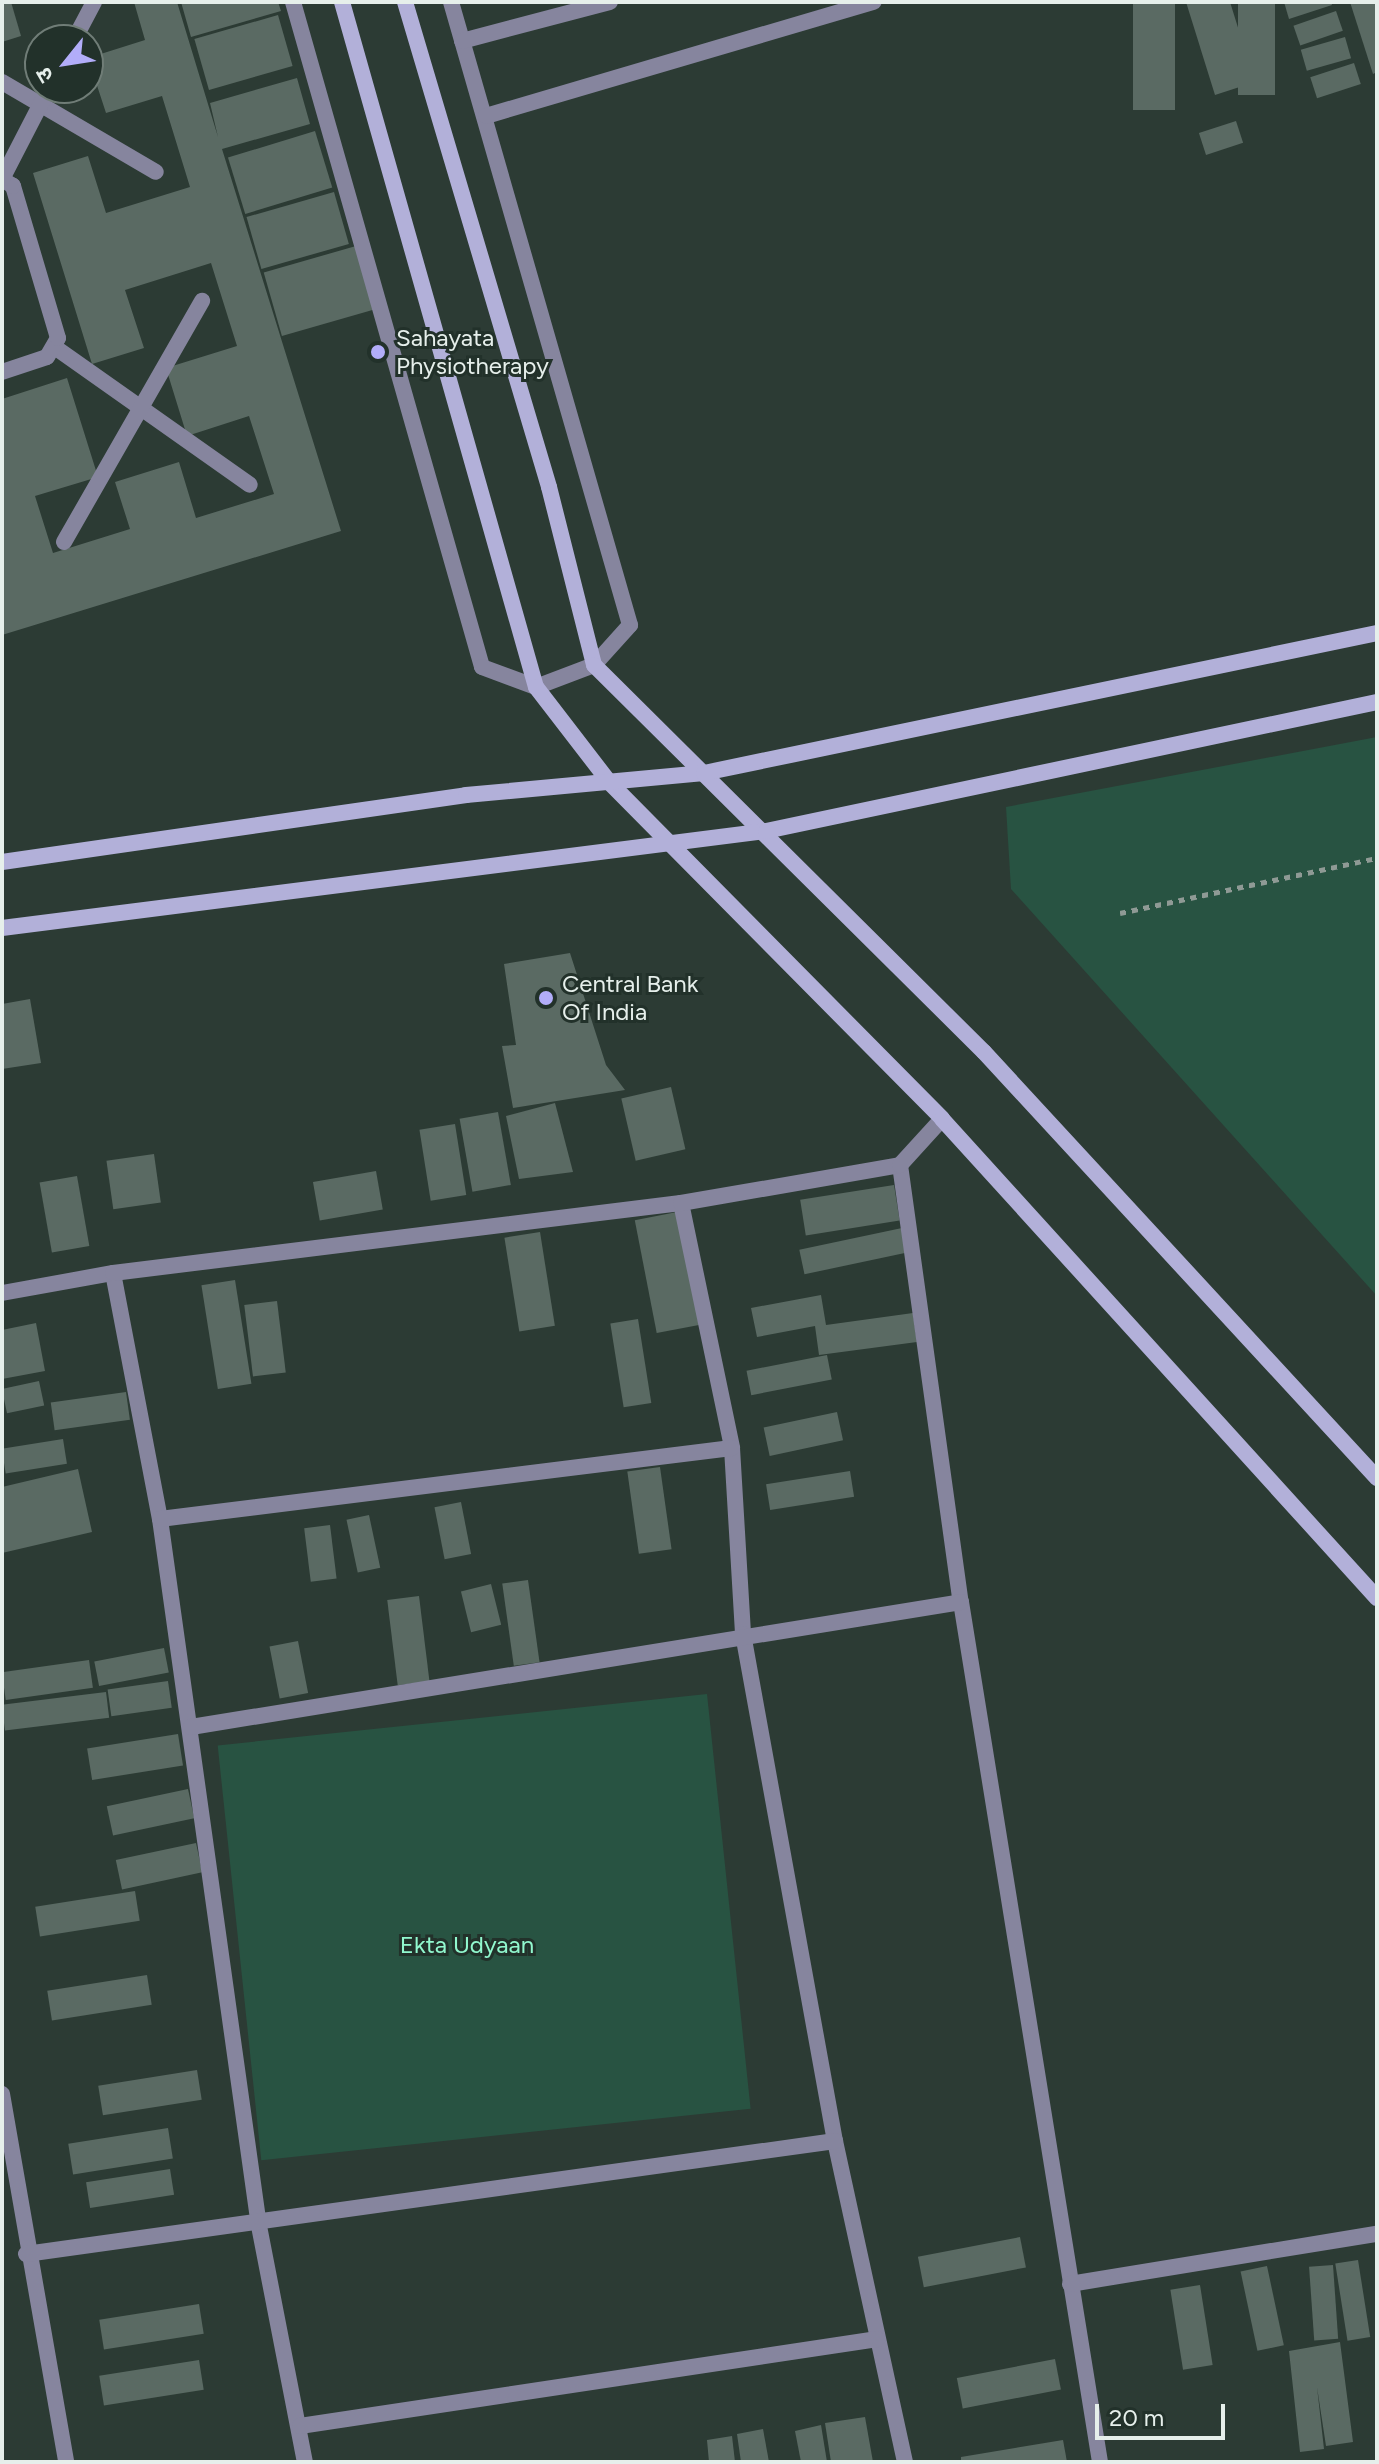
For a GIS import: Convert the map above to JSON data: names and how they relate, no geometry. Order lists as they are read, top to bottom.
{
  "parks": ["Ekta Udyaan"],
  "places": ["Sahayata Physiotherapy", "Central Bank Of India"],
  "scale_bar": "20 m",
  "north": "bottom left"
}
